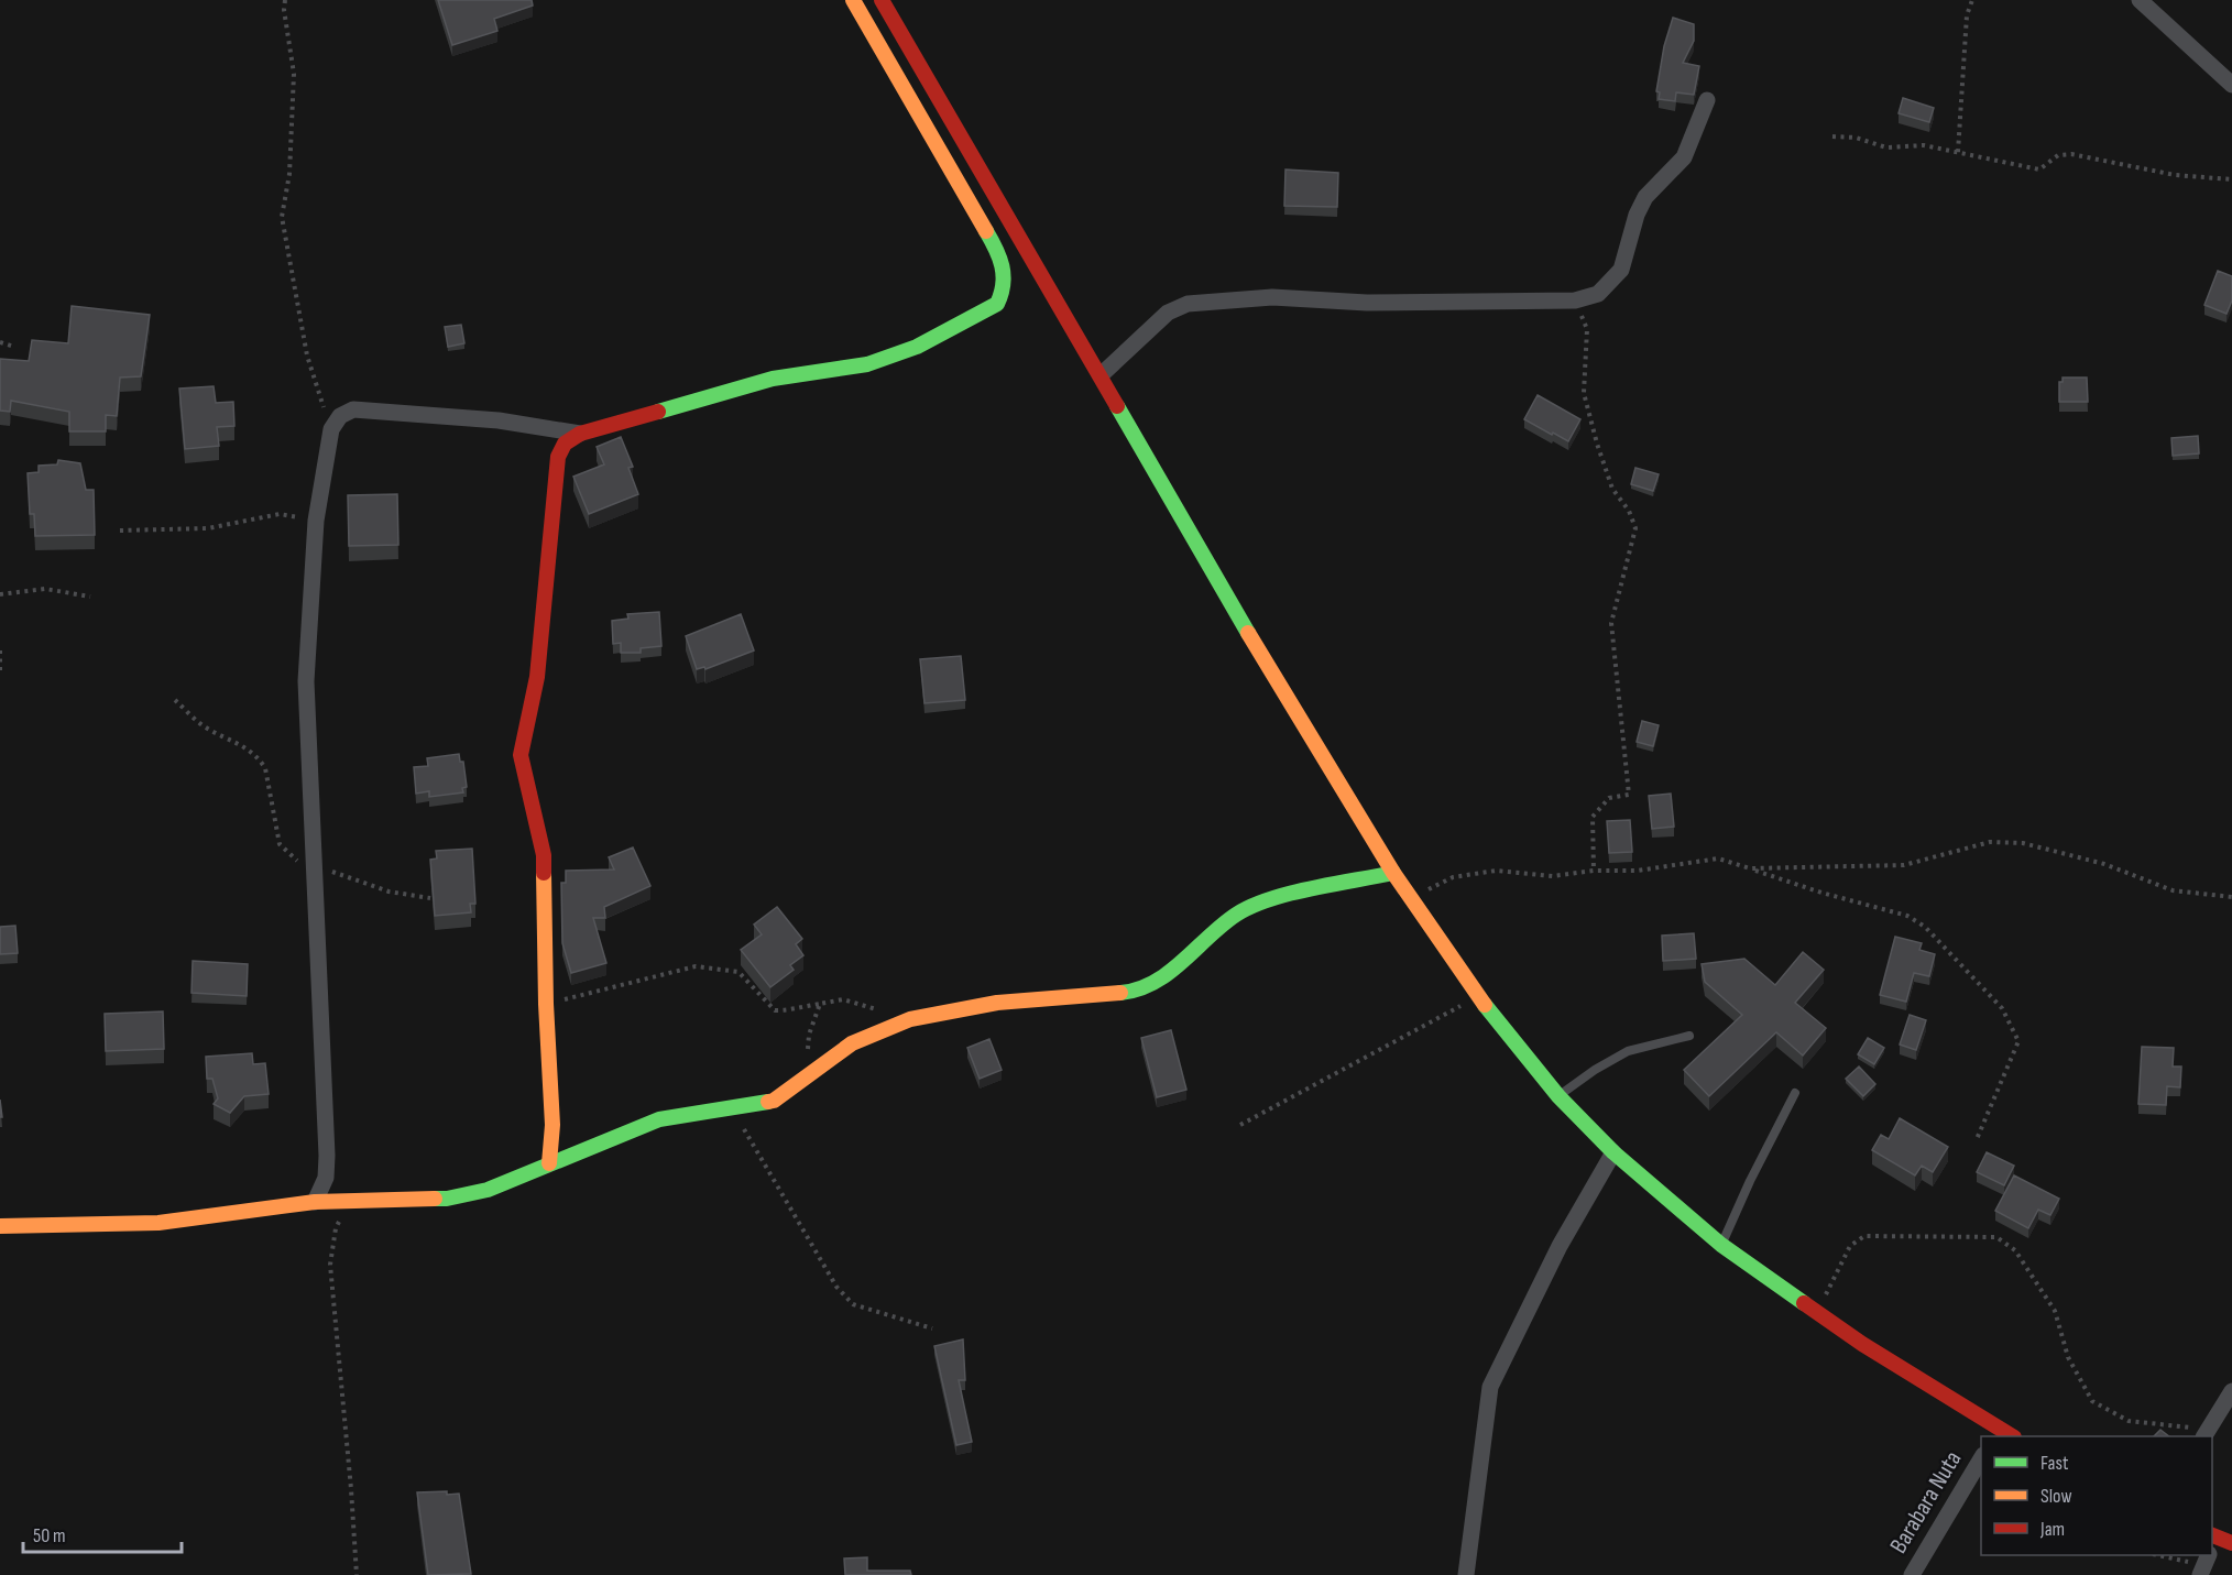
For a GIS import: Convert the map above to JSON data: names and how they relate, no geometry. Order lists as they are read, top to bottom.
{
  "streets": {
    "street": ["Barabara Nuta"]
  },
  "legend": ["Fast", "Slow", "Jam"],
  "scale_bar": "50 m"
}
